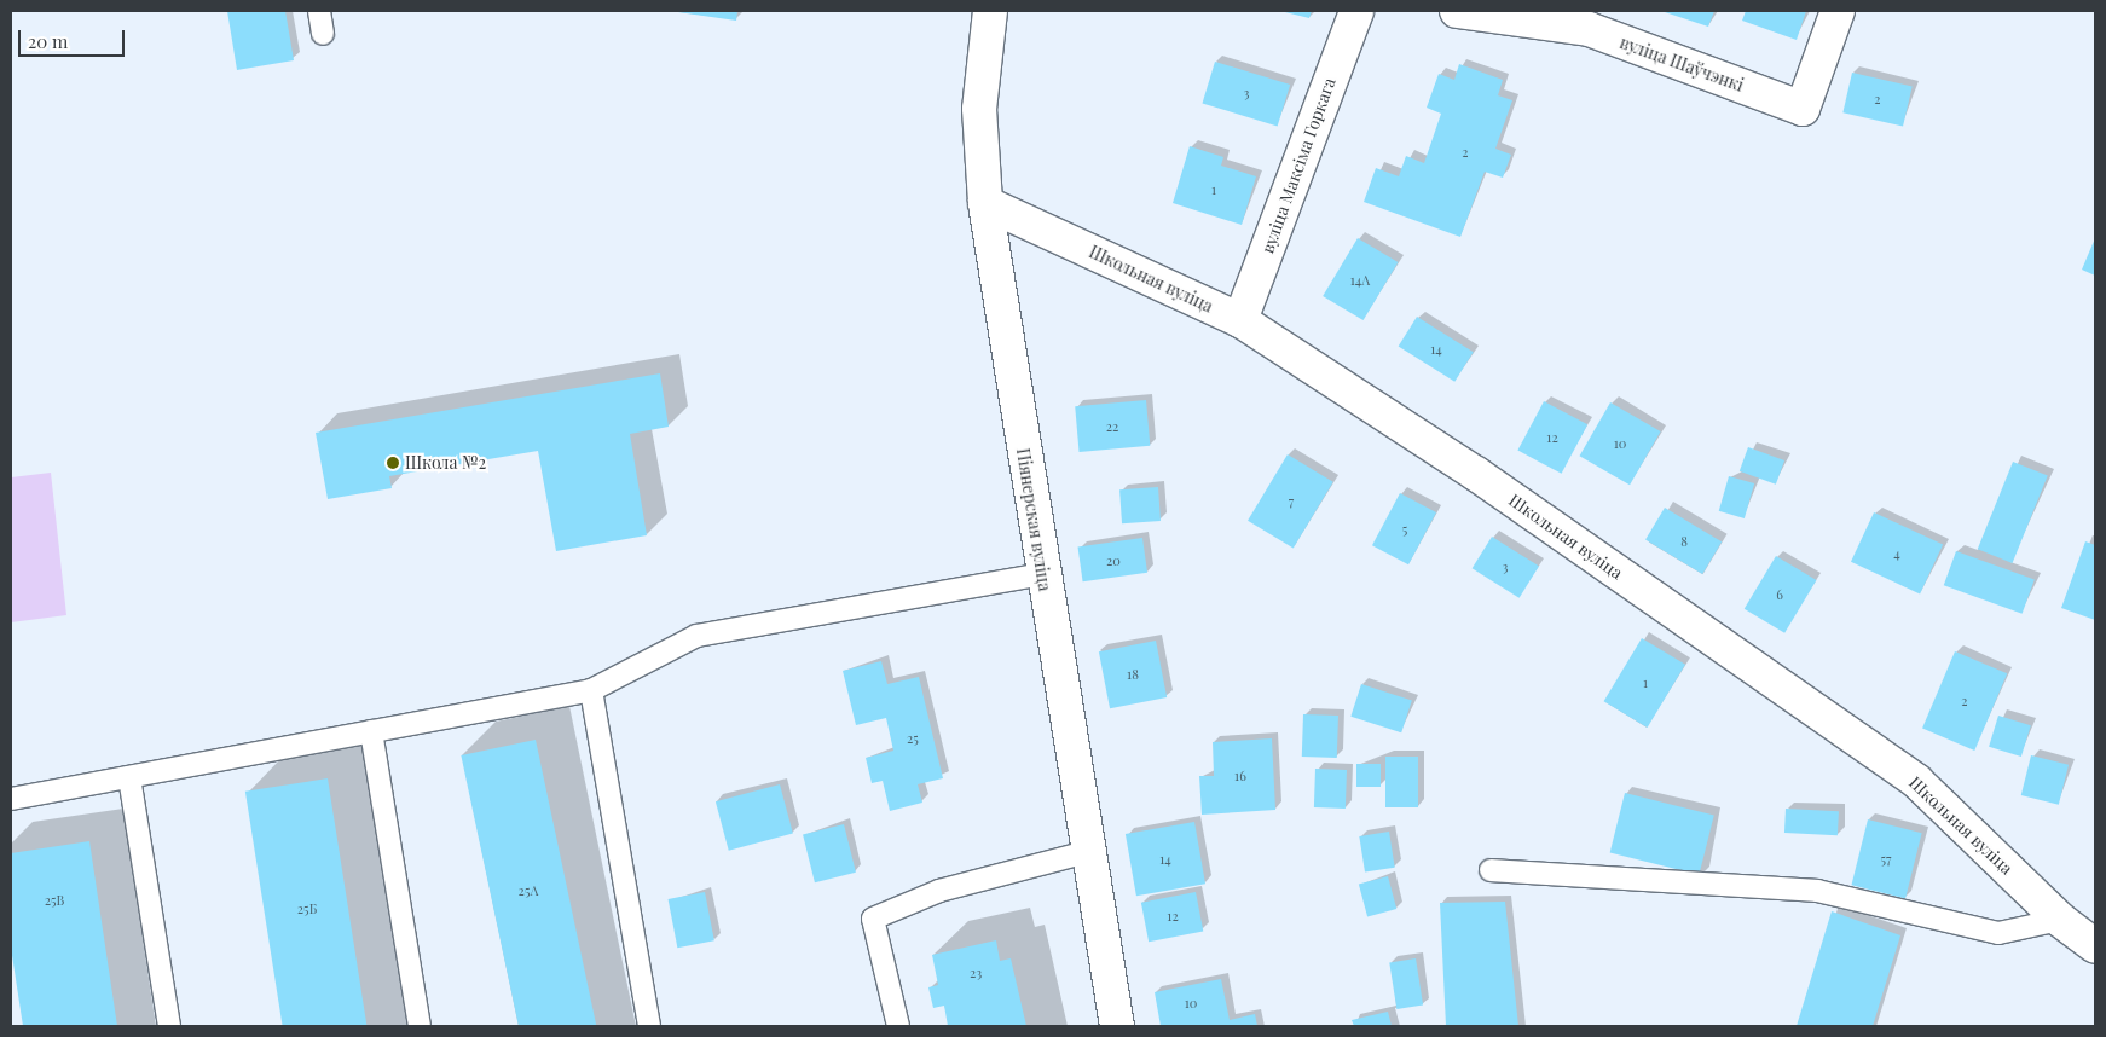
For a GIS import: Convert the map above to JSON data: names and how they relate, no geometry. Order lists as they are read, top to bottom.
{
  "streets": {
    "street": [
      "вуліца Шаўчэнкі",
      "вуліца Максіма Горкага",
      "Школьная вуліца",
      "Піянерская вуліца"
    ]
  },
  "crossings": [
    ["вуліца Максіма Горкага", "Школьная вуліца"],
    ["Школьная вуліца", "Піянерская вуліца"]
  ],
  "places": ["Школа №2"],
  "house_numbers": [
    "3",
    "2",
    "2",
    "1",
    "14А",
    "14",
    "22",
    "12",
    "10",
    "7",
    "5",
    "8",
    "4",
    "20",
    "3",
    "6",
    "18",
    "1",
    "2",
    "25",
    "16",
    "14",
    "57",
    "25А",
    "25В",
    "25Б",
    "12",
    "23",
    "10"
  ],
  "scale_bar": "20 m"
}
